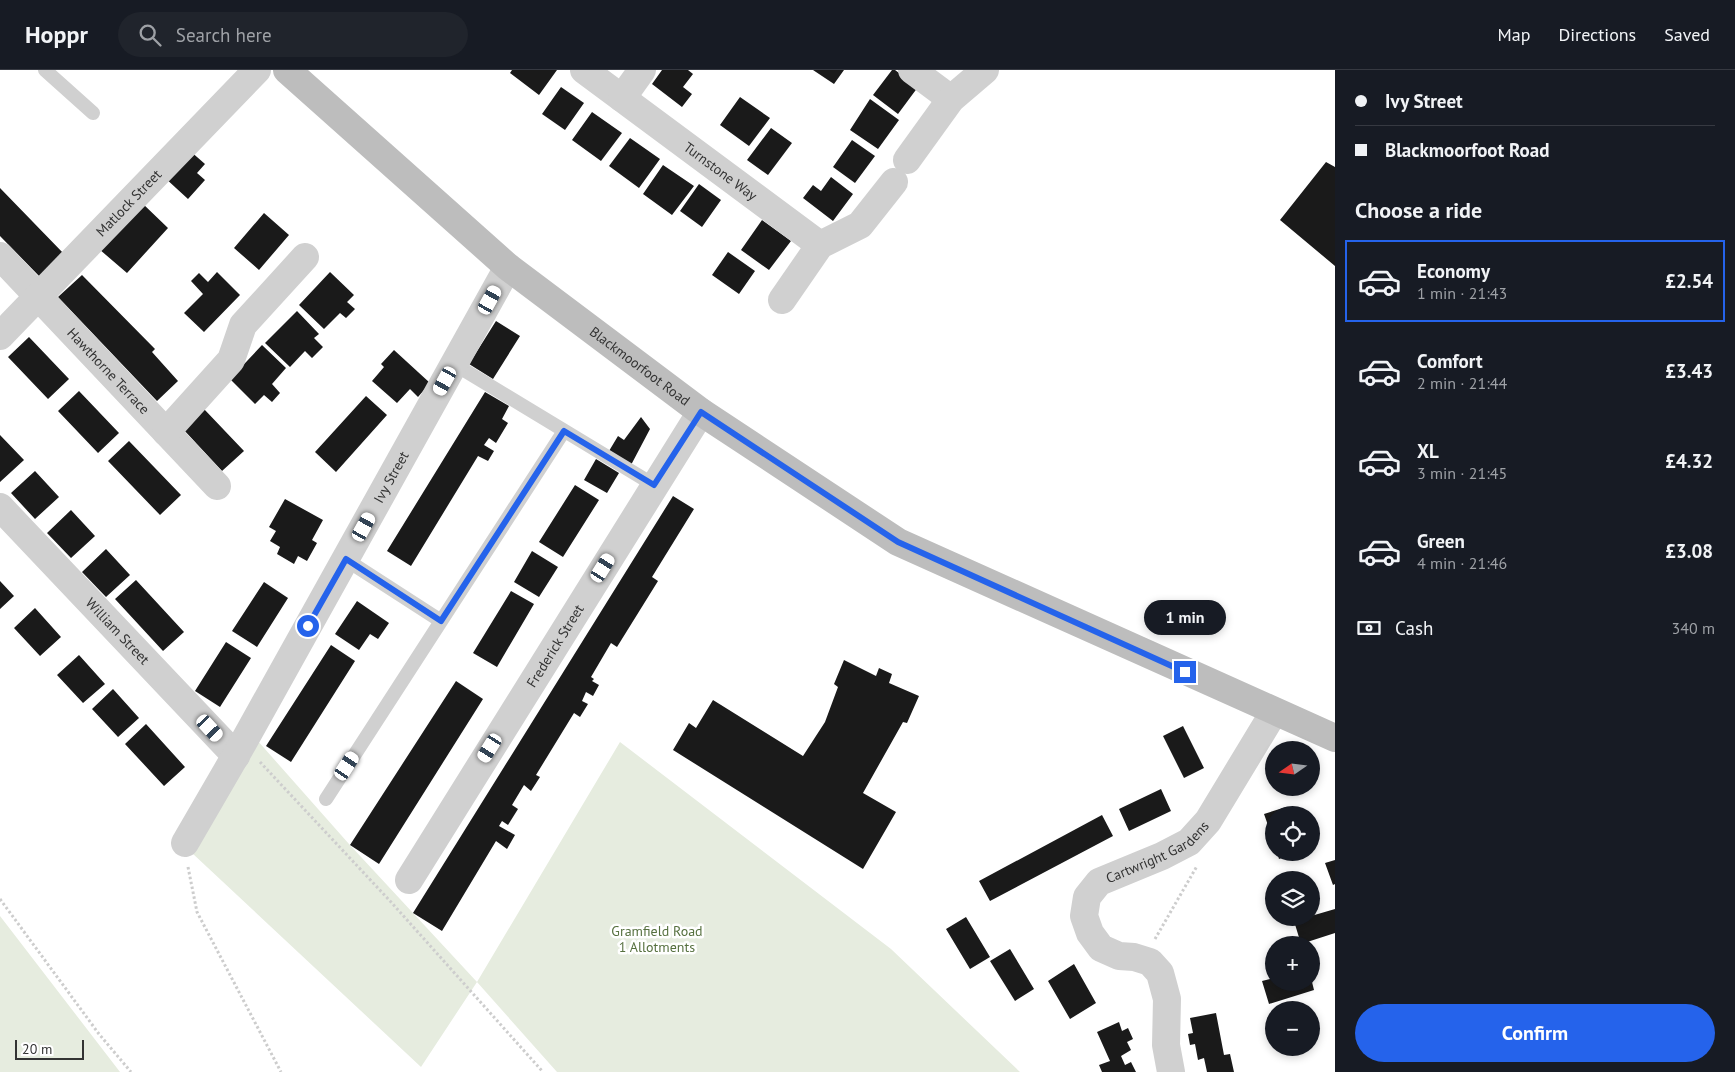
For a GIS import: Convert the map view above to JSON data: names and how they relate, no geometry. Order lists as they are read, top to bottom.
{
  "streets": {
    "street": [
      "Turnstone Way",
      "Matlock Street",
      "Blackmoorfoot Road",
      "Hawthorne Terrace",
      "Ivy Street",
      "William Street",
      "Frederick Street",
      "Cartwright Gardens"
    ]
  },
  "crossings": [
    ["Matlock Street", "Hawthorne Terrace"],
    ["Blackmoorfoot Road", "Ivy Street"],
    ["Blackmoorfoot Road", "Frederick Street"],
    ["Blackmoorfoot Road", "Cartwright Gardens"],
    ["Ivy Street", "William Street"]
  ],
  "parks": ["Gramfield Road 1 Allotments"],
  "scale_bar": "20 m",
  "north": "left",
  "page": {
    "header": "Hoppr",
    "search": "Search here",
    "nav": ["Map", "Directions", "Saved"],
    "banner": ["Ivy Street", "Blackmoorfoot Road"],
    "heading": "Choose a ride",
    "list": [
      {
        "name": "Economy",
        "note": "1 min · 21:43",
        "value": "£2.54"
      },
      {
        "name": "Comfort",
        "note": "2 min · 21:44",
        "value": "£3.43"
      },
      {
        "name": "XL",
        "note": "3 min · 21:45",
        "value": "£4.32"
      },
      {
        "name": "Green",
        "note": "4 min · 21:46",
        "value": "£3.08"
      }
    ],
    "bubble": "1 min",
    "pay": ["Cash", "340 m"],
    "map_buttons": ["+", "−"],
    "buttons": "Confirm",
    "scale": "20 m"
  }
}
